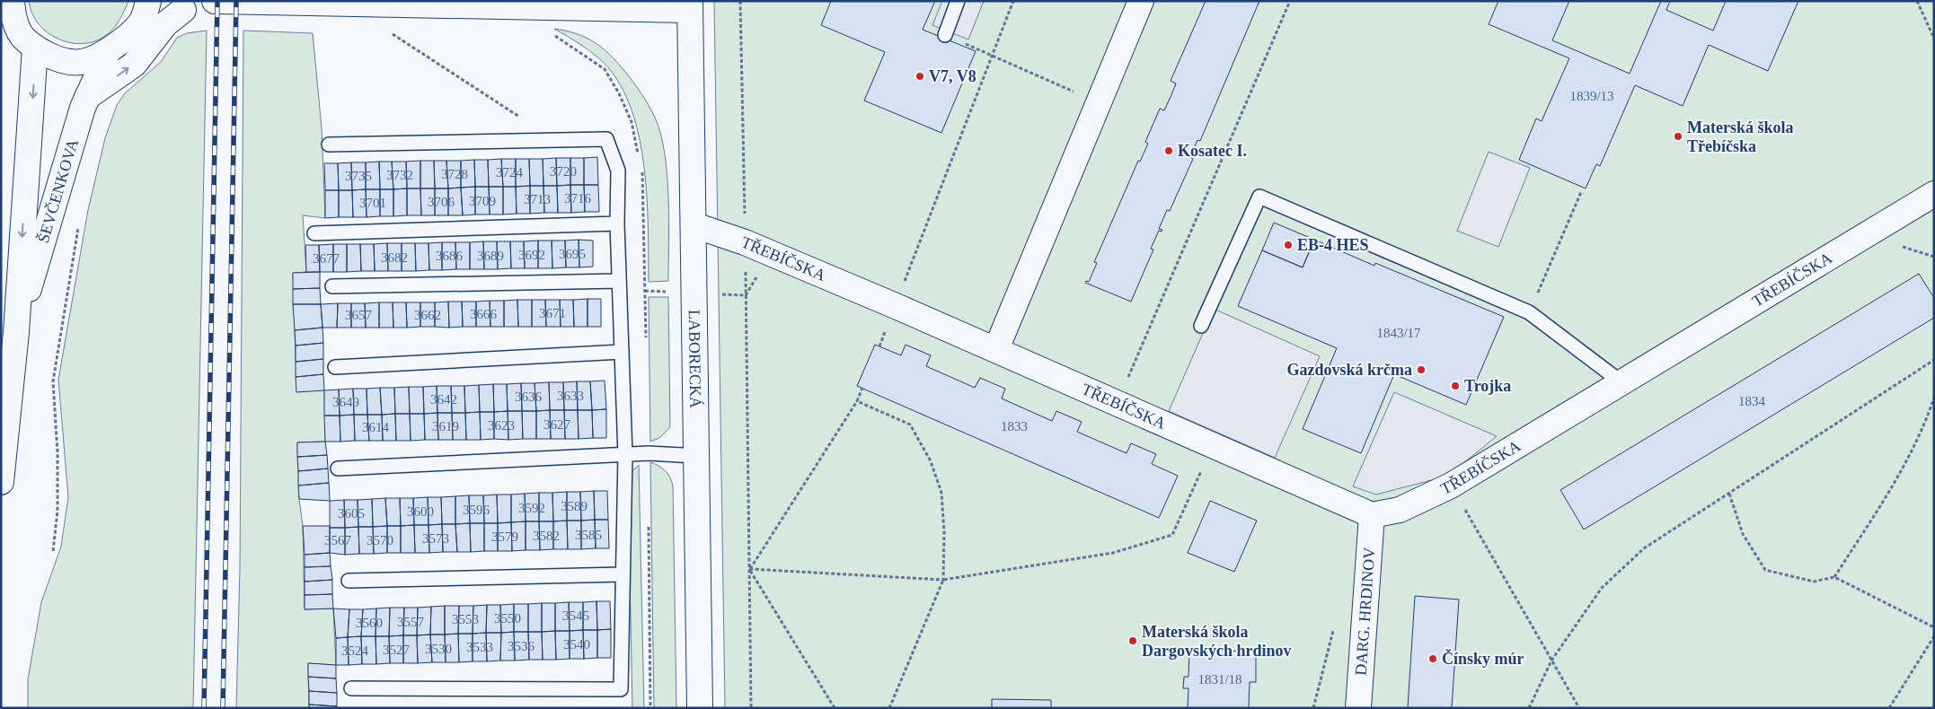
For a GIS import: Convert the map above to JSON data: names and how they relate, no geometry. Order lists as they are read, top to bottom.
{
  "streets": {
    "street": [
      "ŠEVČENKOVA",
      "TŘEBÍČSKA",
      "LABORECKÁ",
      "DARG. HRDINOV"
    ]
  },
  "crossings": [
    ["TŘEBÍČSKA", "LABORECKÁ"],
    ["TŘEBÍČSKA", "DARG. HRDINOV"]
  ],
  "places": [
    "V7, V8",
    "Materská škola Třebíčska",
    "Kosatec I.",
    "EB-4 HES",
    "Gazdovská krčma",
    "Trojka",
    "Materská škola Dargovských hrdinov",
    "Čínsky múr"
  ],
  "house_numbers": [
    "1839/13",
    "3720",
    "3724",
    "3728",
    "3732",
    "3735",
    "3716",
    "3713",
    "3709",
    "3706",
    "3701",
    "3695",
    "3692",
    "3686",
    "3689",
    "3682",
    "3677",
    "3671",
    "3666",
    "3657",
    "3662",
    "1843/17",
    "3633",
    "3636",
    "3642",
    "1834",
    "3649",
    "3627",
    "3623",
    "3619",
    "1833",
    "3614",
    "3589",
    "3592",
    "3596",
    "3600",
    "3605",
    "3585",
    "3582",
    "3579",
    "3573",
    "3567",
    "3570",
    "3545",
    "3550",
    "3553",
    "3557",
    "3560",
    "3540",
    "3536",
    "3533",
    "3530",
    "3527",
    "3524",
    "1831/18"
  ]
}
